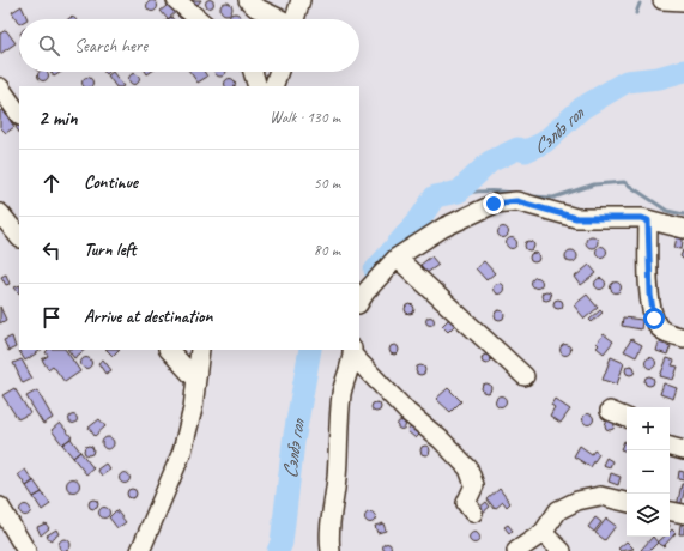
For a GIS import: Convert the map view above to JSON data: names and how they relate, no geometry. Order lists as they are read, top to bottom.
{
  "water": ["Сэлбэ гол"],
  "page": {
    "search": "Search here",
    "heading": ["2 min", "Walk · 130 m"],
    "list": [
      ["Continue", "50 m"],
      ["Turn left", "80 m"],
      "Arrive at destination"
    ],
    "map_buttons": ["+", "−"]
  }
}
